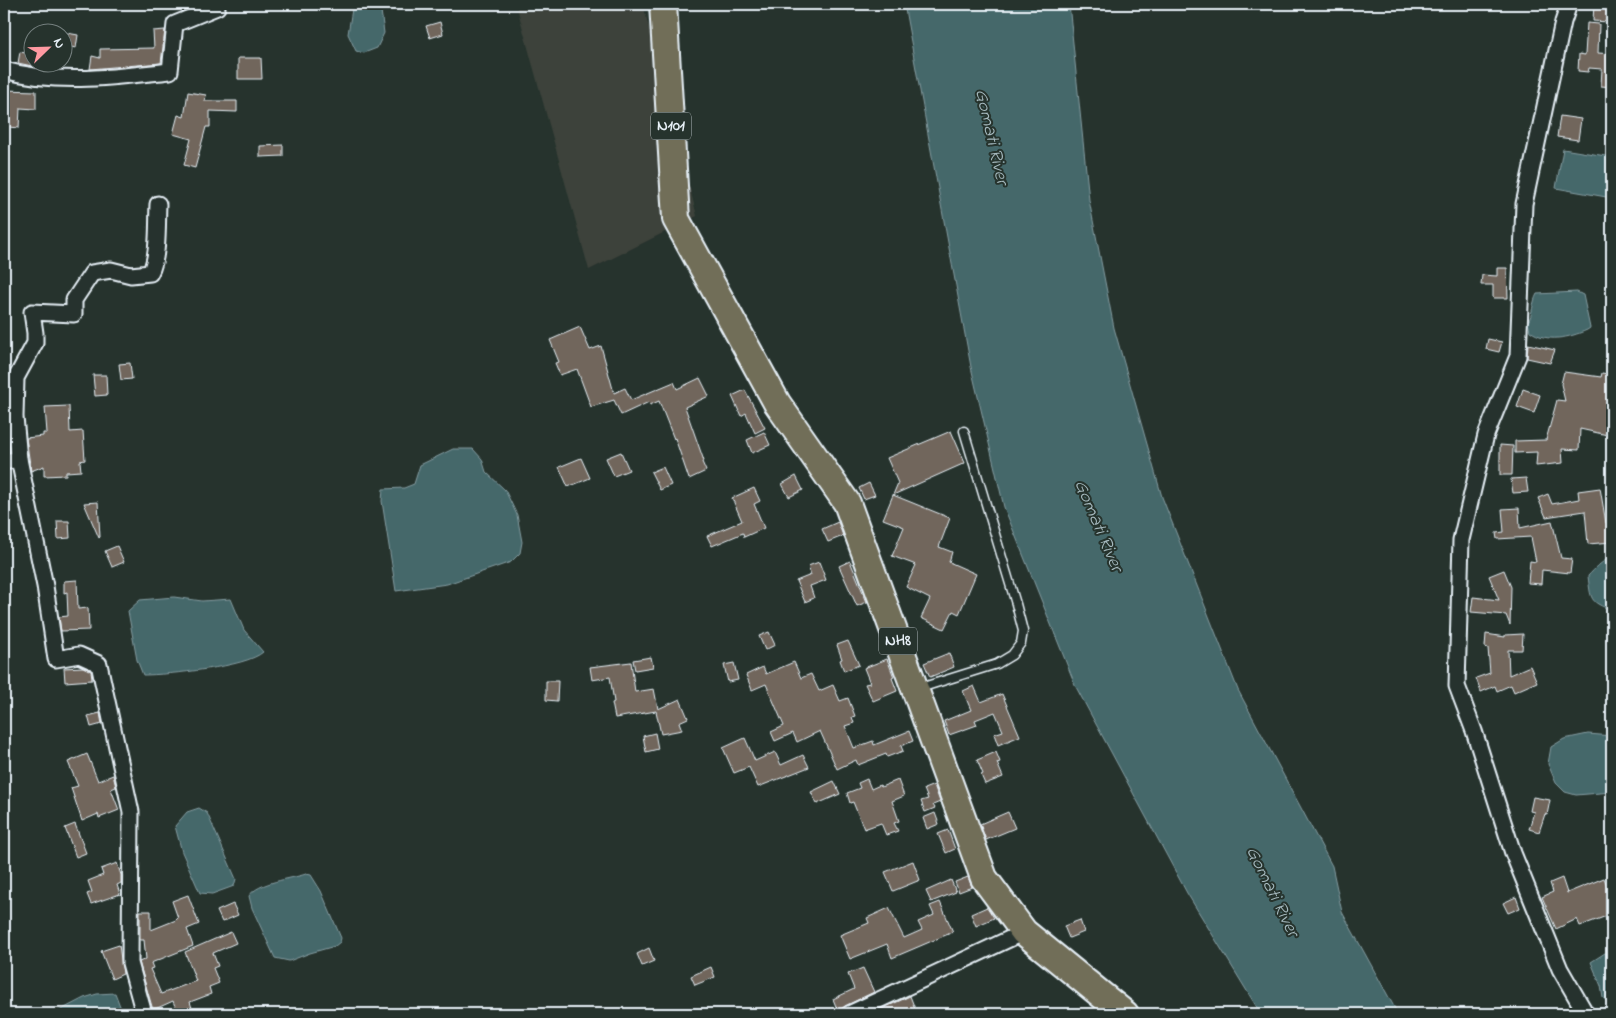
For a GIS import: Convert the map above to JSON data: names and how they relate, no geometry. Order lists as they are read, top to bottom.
{
  "streets": {
    "highway": ["N101", "NH8"]
  },
  "crossings": [
    ["N101", "NH8"]
  ],
  "water": ["Gomati River"],
  "north": "top right"
}
